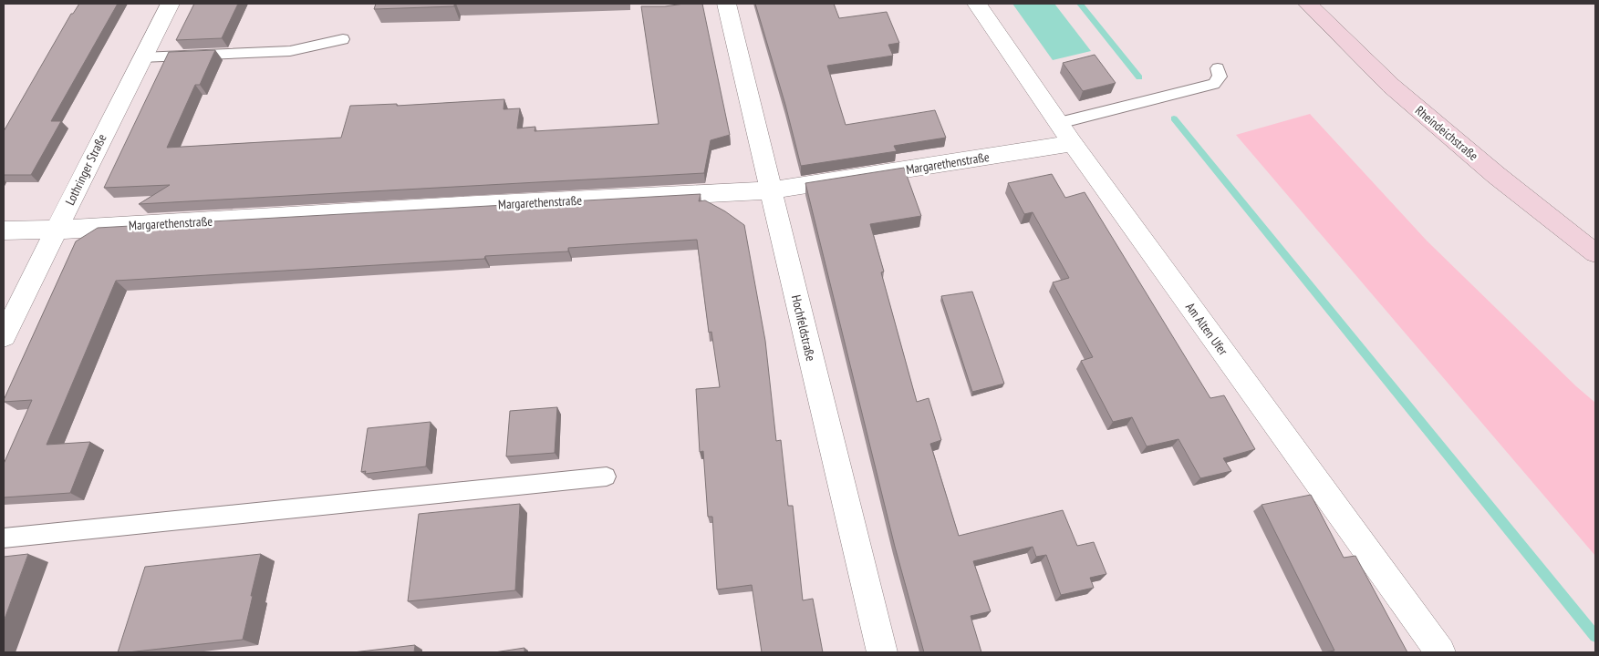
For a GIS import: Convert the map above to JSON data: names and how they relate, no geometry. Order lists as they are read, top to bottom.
{
  "streets": {
    "main road": ["Rheindeichstraße"],
    "street": [
      "Margarethenstraße",
      "Lothringer Straße",
      "Hochfeldstraße",
      "Am Alten Ufer"
    ]
  },
  "crossings": [
    ["Margarethenstraße", "Lothringer Straße"],
    ["Margarethenstraße", "Hochfeldstraße"],
    ["Margarethenstraße", "Am Alten Ufer"]
  ]
}
